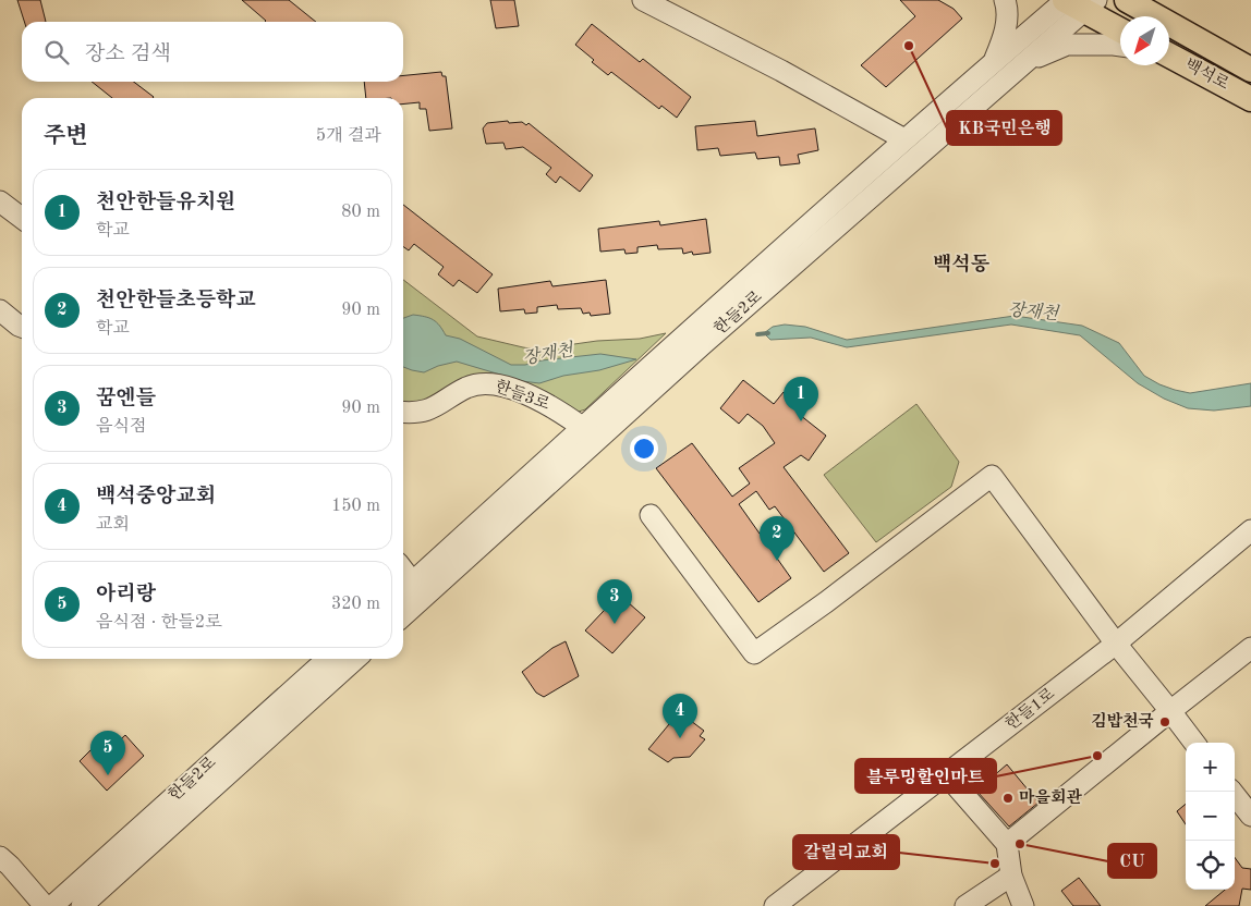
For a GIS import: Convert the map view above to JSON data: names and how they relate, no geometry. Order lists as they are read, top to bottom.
{
  "streets": {
    "main road": ["백석로"],
    "street": ["한들2로", "한들3로", "한들1로"]
  },
  "crossings": [
    ["한들2로", "한들3로"]
  ],
  "districts": ["백석동"],
  "water": ["장재천"],
  "places": [
    "KB국민은행",
    "김밥천국",
    "블루밍할인마트",
    "마을회관",
    "CU",
    "갈릴리교회"
  ],
  "north": "bottom left",
  "page": {
    "search": "장소 검색",
    "heading": ["주변", "5개 결과"],
    "list": [
      {
        "mark": "1",
        "name": "천안한들유치원",
        "note": "학교",
        "value": "80 m"
      },
      {
        "mark": "2",
        "name": "천안한들초등학교",
        "note": "학교",
        "value": "90 m"
      },
      {
        "mark": "3",
        "name": "꿈엔들",
        "note": "음식점",
        "value": "90 m"
      },
      {
        "mark": "4",
        "name": "백석중앙교회",
        "note": "교회",
        "value": "150 m"
      },
      {
        "mark": "5",
        "name": "아리랑",
        "note": "음식점 · 한들2로",
        "value": "320 m"
      }
    ],
    "pins": [
      "1",
      "2",
      "3",
      "4",
      "5"
    ],
    "map_buttons": ["+", "−"]
  }
}
